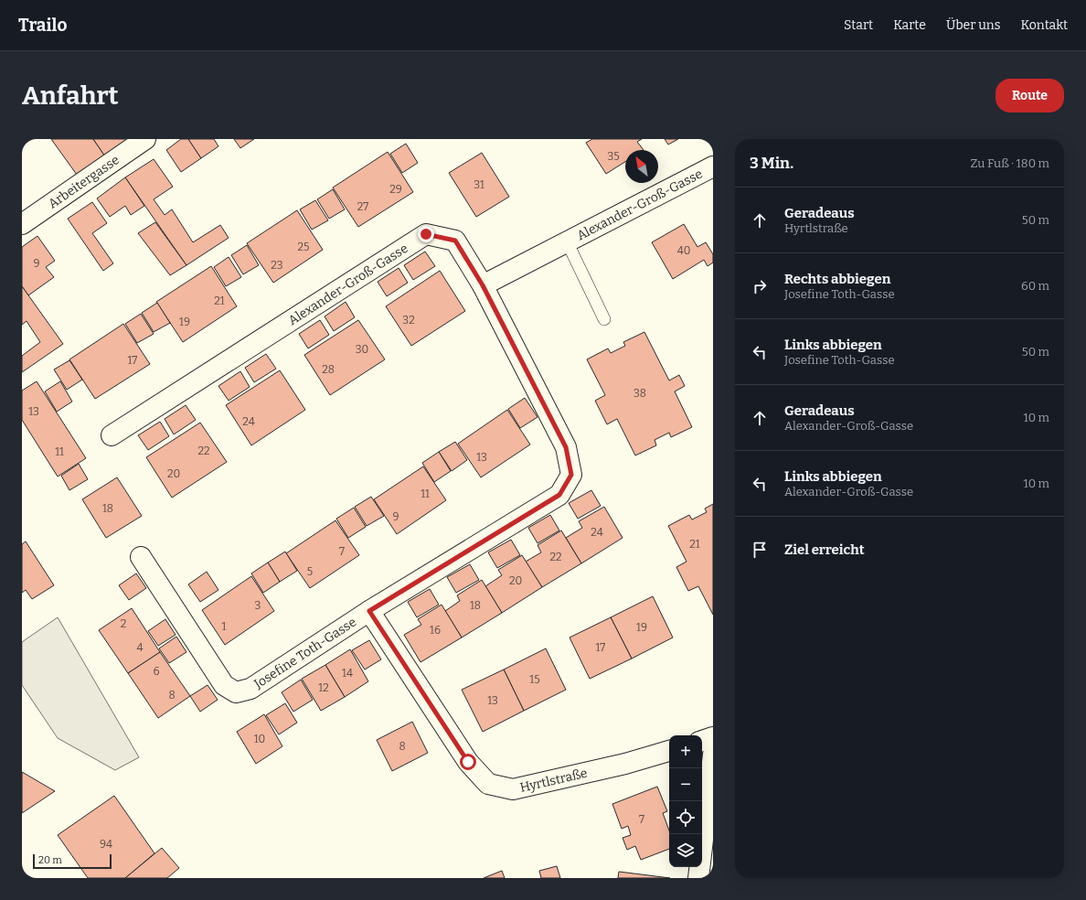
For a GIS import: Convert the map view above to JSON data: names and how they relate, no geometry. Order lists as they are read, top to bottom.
{
  "streets": {
    "street": [
      "Arbeitergasse",
      "Alexander-Groß-Gasse",
      "Josefine Toth-Gasse",
      "Hyrtlstraße"
    ]
  },
  "crossings": [
    ["Alexander-Groß-Gasse", "Josefine Toth-Gasse"],
    ["Josefine Toth-Gasse", "Hyrtlstraße"]
  ],
  "house_numbers": [
    "35",
    "31",
    "29",
    "27",
    "25",
    "40",
    "9",
    "23",
    "21",
    "32",
    "19",
    "30",
    "17",
    "28",
    "38",
    "13",
    "24",
    "22",
    "11",
    "13",
    "20",
    "11",
    "18",
    "9",
    "24",
    "21",
    "7",
    "22",
    "5",
    "20",
    "3",
    "18",
    "2",
    "1",
    "19",
    "16",
    "4",
    "17",
    "6",
    "14",
    "15",
    "12",
    "8",
    "13",
    "10",
    "8",
    "7",
    "94"
  ],
  "scale_bar": "20 m",
  "north": "top left",
  "page": {
    "header": "Trailo",
    "nav": [
      "Start",
      "Karte",
      "Über uns",
      "Kontakt"
    ],
    "buttons": "Route",
    "title": "Anfahrt",
    "heading": ["3 Min.", "Zu Fuß · 180 m"],
    "list": [
      ["Geradeaus", "Hyrtlstraße", "50 m"],
      ["Rechts abbiegen", "Josefine Toth-Gasse", "60 m"],
      ["Links abbiegen", "Josefine Toth-Gasse", "50 m"],
      ["Geradeaus", "Alexander-Groß-Gasse", "10 m"],
      ["Links abbiegen", "Alexander-Groß-Gasse", "10 m"],
      "Ziel erreicht"
    ],
    "map_buttons": ["+", "−"],
    "scale": "20 m"
  }
}
